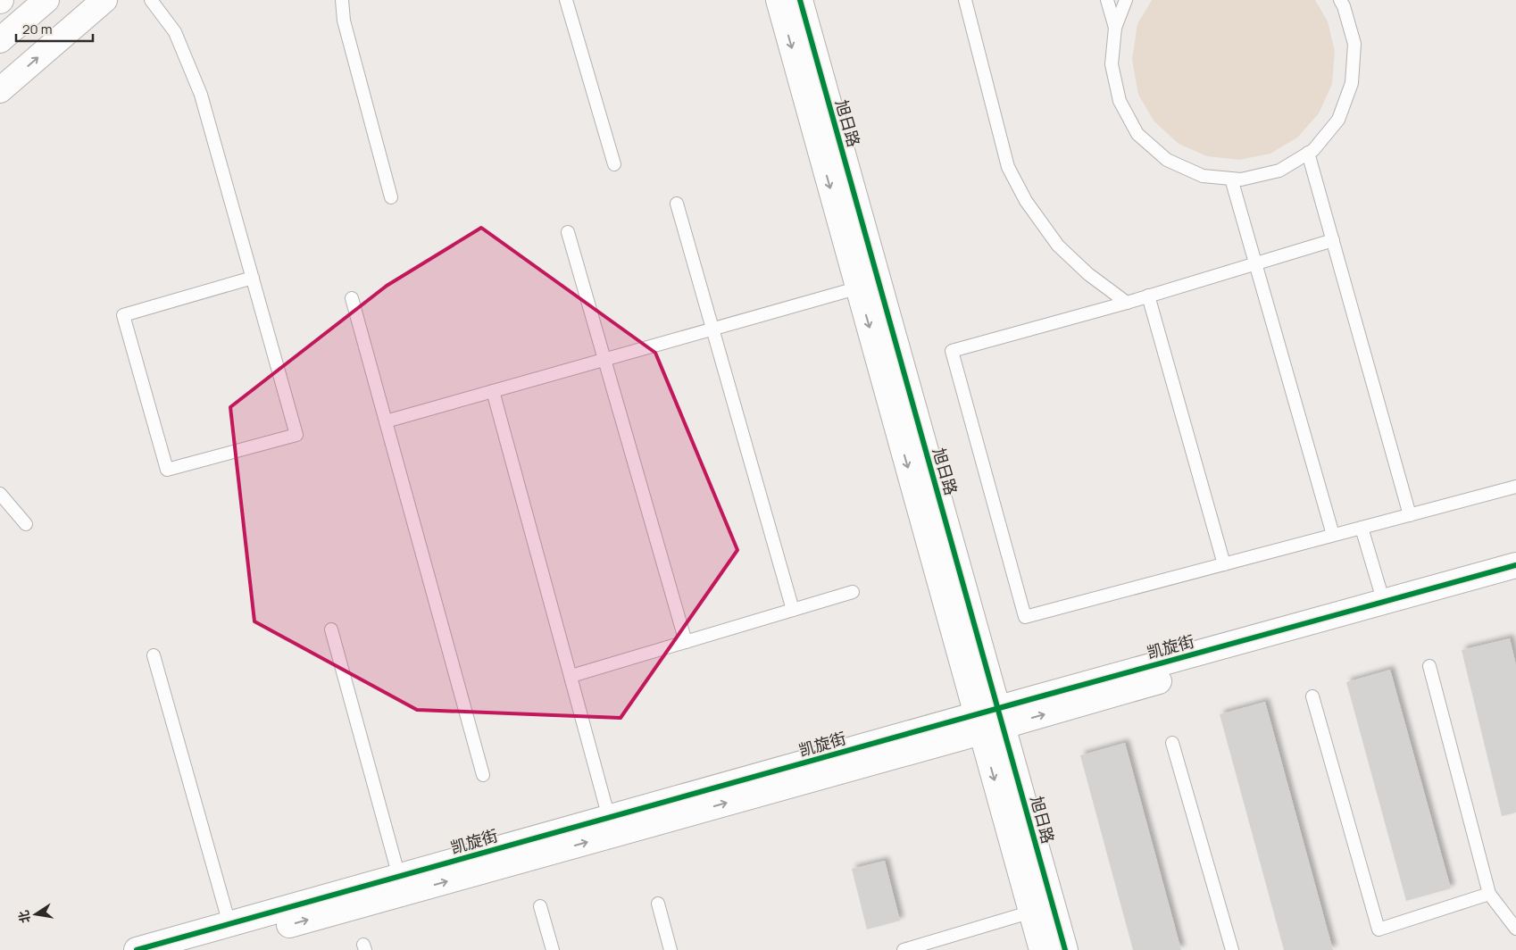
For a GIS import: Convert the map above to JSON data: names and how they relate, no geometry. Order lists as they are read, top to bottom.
{
  "streets": {
    "main road": ["旭日路", "凯旋街"]
  },
  "crossings": [
    ["旭日路", "凯旋街"]
  ],
  "scale_bar": "20 m",
  "north": "left"
}
